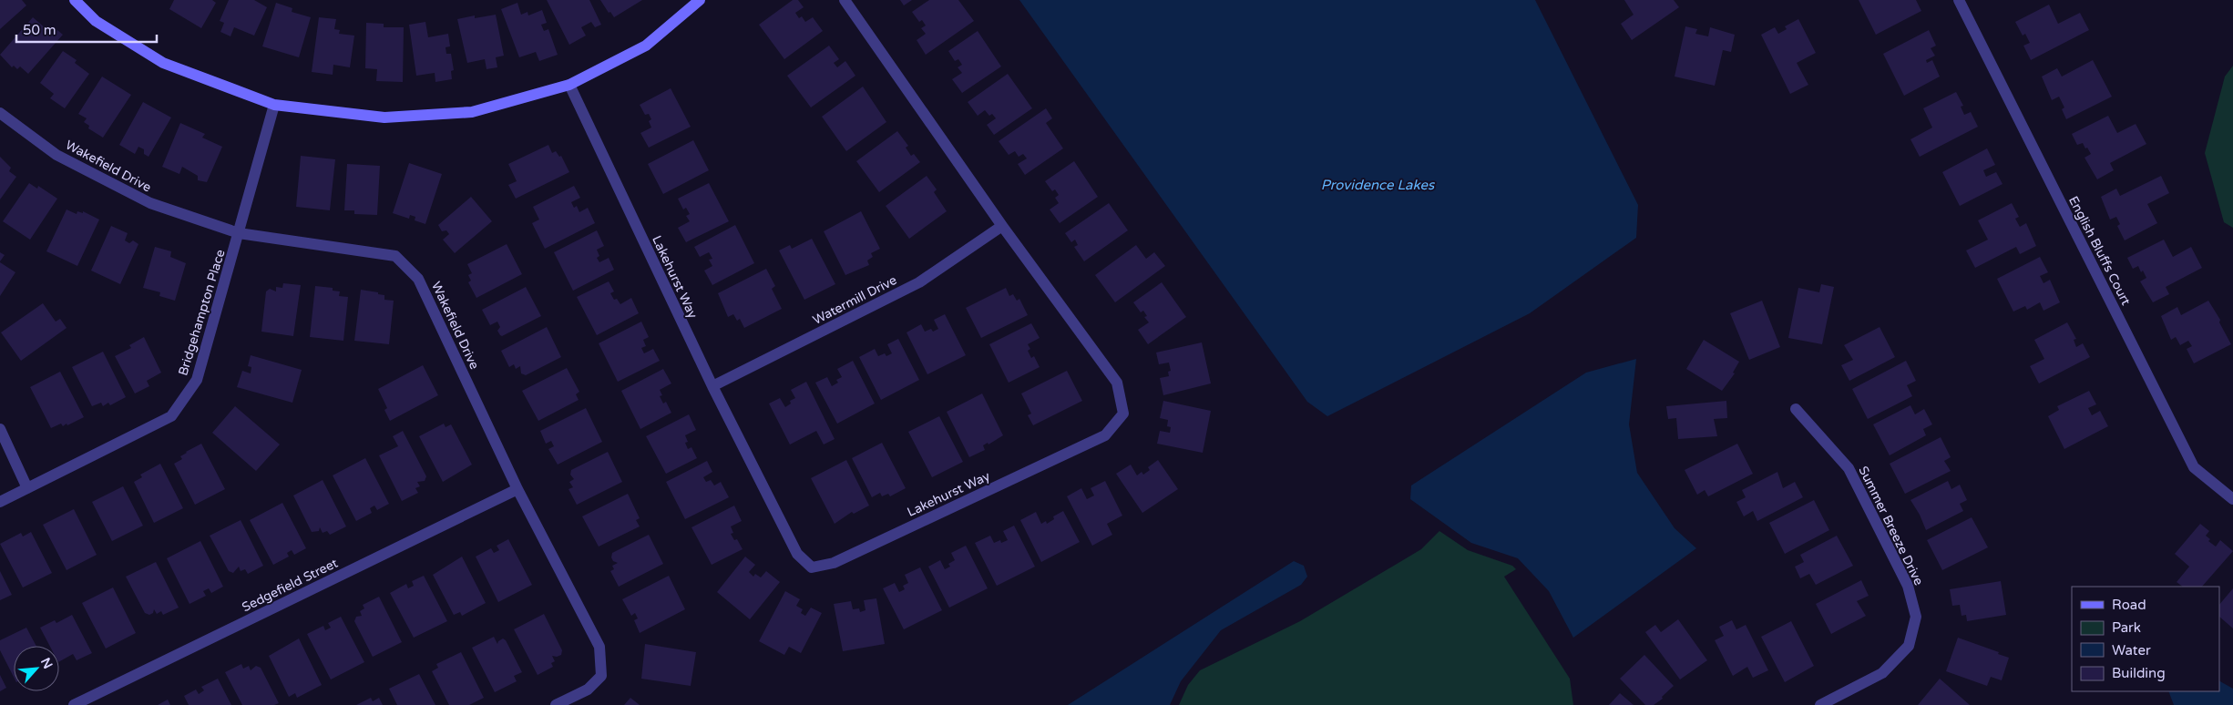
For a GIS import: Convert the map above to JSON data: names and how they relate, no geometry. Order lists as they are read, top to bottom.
{
  "streets": {
    "street": [
      "Wakefield Drive",
      "English Bluffs Court",
      "Lakehurst Way",
      "Watermill Drive",
      "Bridgehampton Place",
      "Summer Breeze Drive",
      "Sedgefield Street"
    ]
  },
  "crossings": [
    ["Wakefield Drive", "Bridgehampton Place"],
    ["Wakefield Drive", "Sedgefield Street"],
    ["Lakehurst Way", "Watermill Drive"]
  ],
  "water": ["Providence Lakes"],
  "legend": [
    "Road",
    "Park",
    "Water",
    "Building"
  ],
  "scale_bar": "50 m",
  "north": "top right"
}
